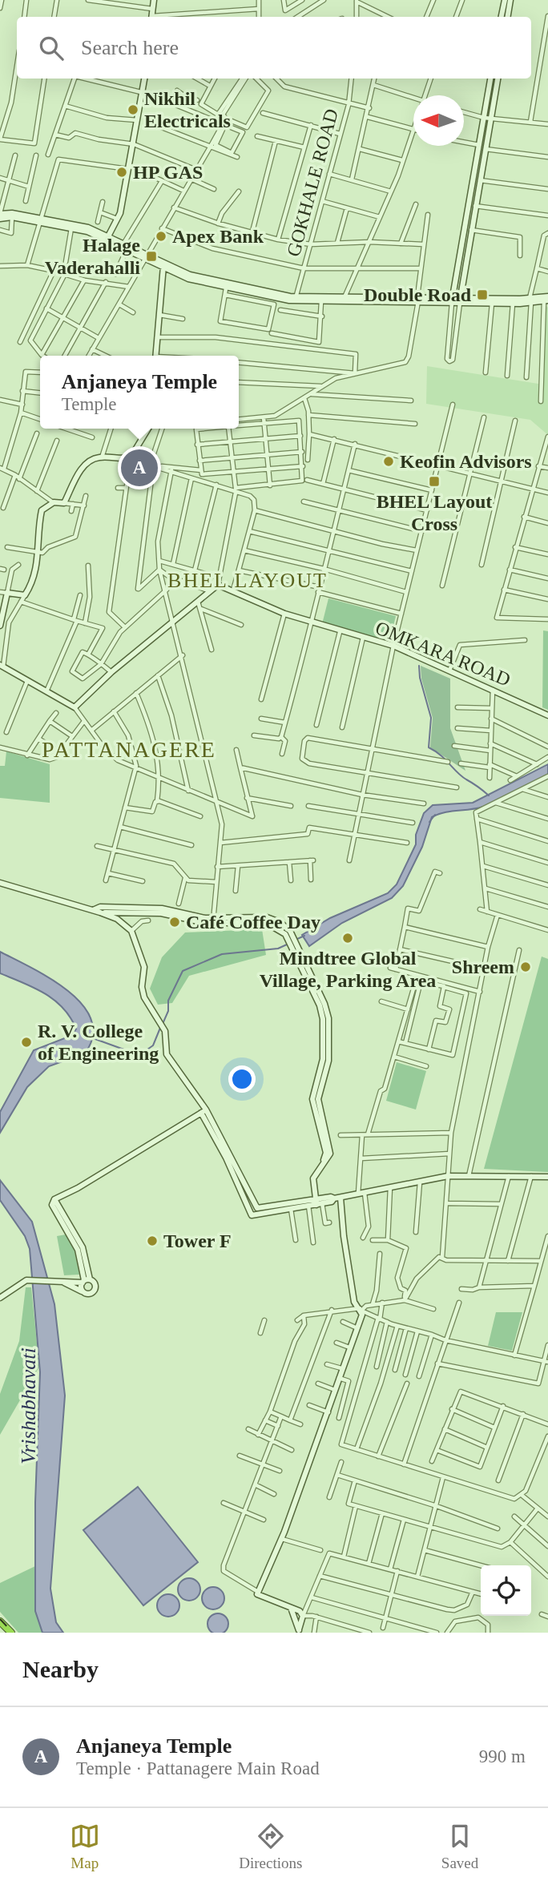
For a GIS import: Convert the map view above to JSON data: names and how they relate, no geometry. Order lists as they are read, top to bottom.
{
  "streets": {
    "street": ["GOKHALE ROAD", "OMKARA ROAD"]
  },
  "districts": ["BHEL LAYOUT", "PATTANAGERE"],
  "water": ["Vrishabhavati"],
  "places": {
    "other": [
      "Nikhil Electricals",
      "HP GAS",
      "Apex Bank",
      "Keofin Advisors",
      "Café Coffee Day",
      "Mindtree Global Village, Parking Area",
      "Shreem",
      "R. V. College of Engineering",
      "Tower F"
    ],
    "transit": ["Halage Vaderahalli", "Double Road", "BHEL Layout Cross"]
  },
  "north": "left",
  "page": {
    "search": "Search here",
    "popup": ["Anjaneya Temple", "Temple"],
    "pins": "A",
    "heading": "Nearby",
    "list": [
      {
        "mark": "A",
        "name": "Anjaneya Temple",
        "note": "Temple · Pattanagere Main Road",
        "value": "990 m"
      }
    ],
    "nav": ["Map", "Directions", "Saved"]
  }
}
